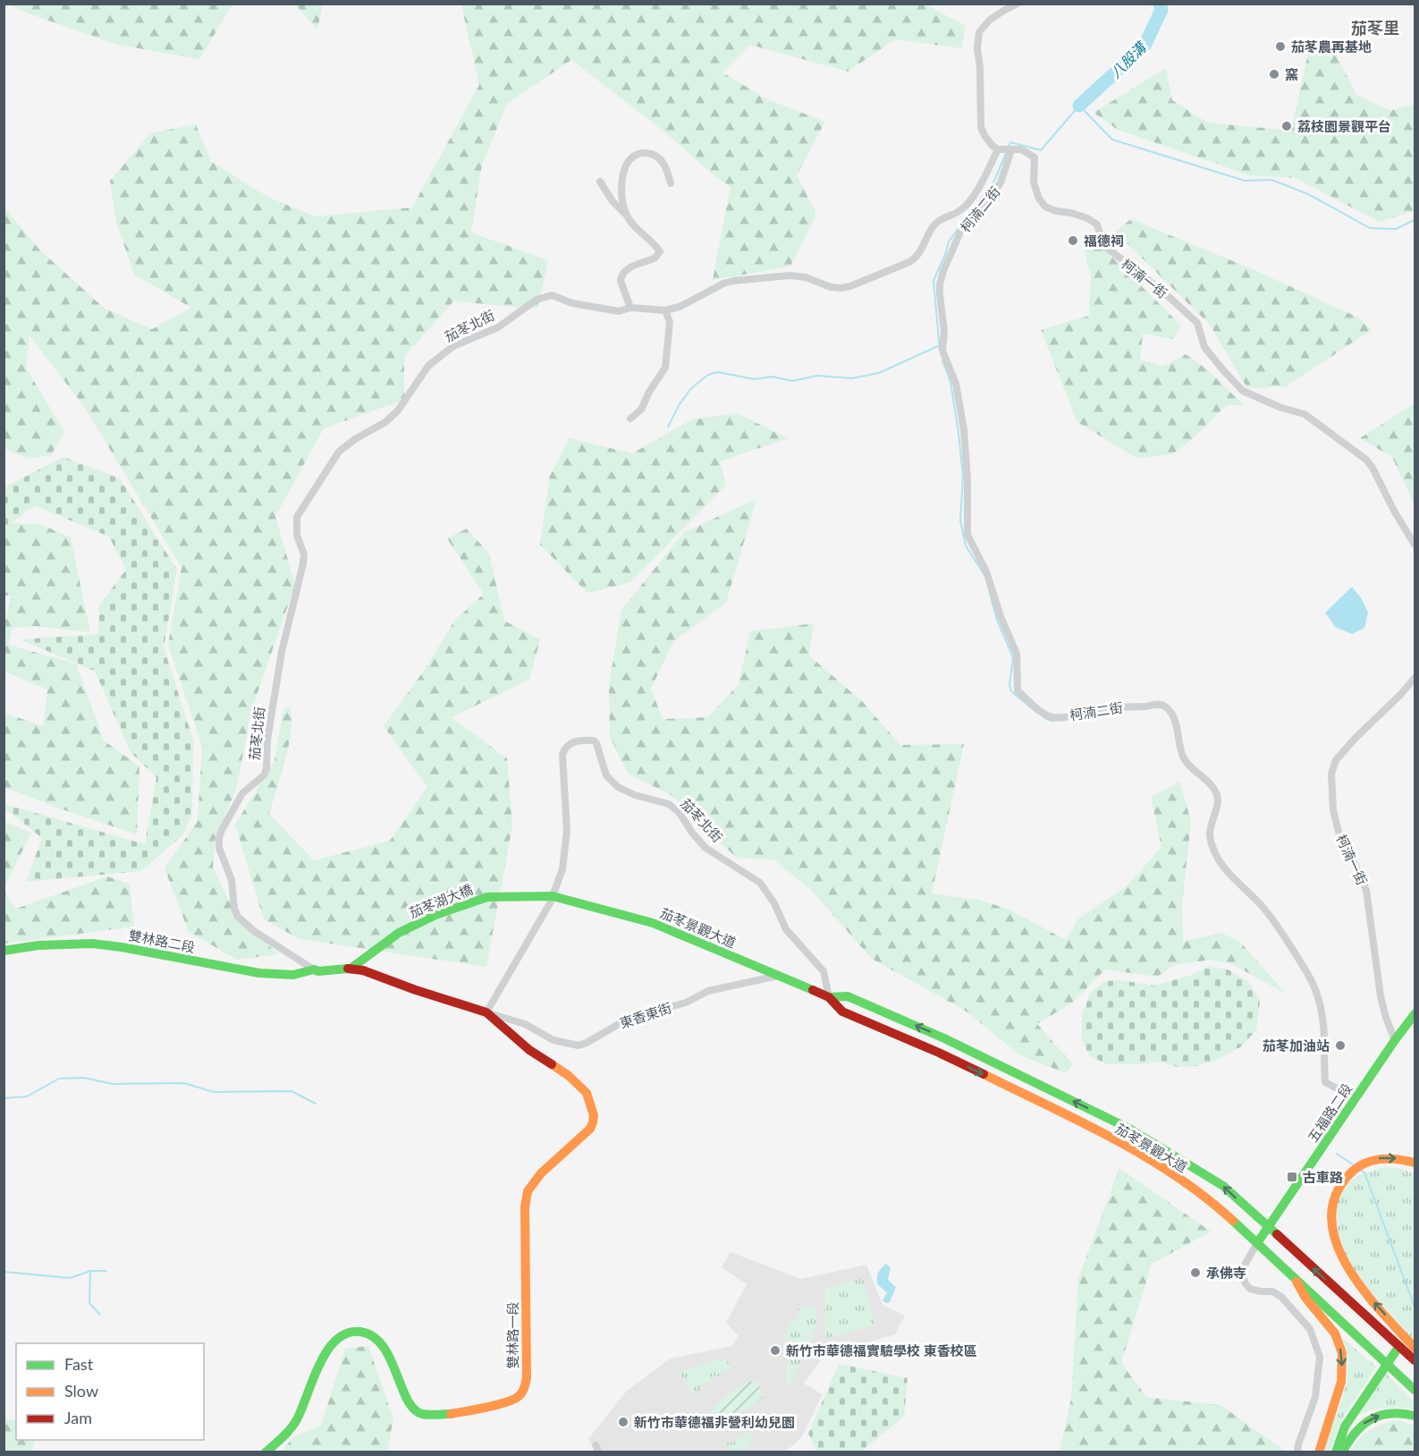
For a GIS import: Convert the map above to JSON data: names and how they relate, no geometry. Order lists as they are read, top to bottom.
{
  "streets": {
    "main road": [
      "茄苳湖大橋",
      "茄苳景觀大道",
      "雙林路二段",
      "五福路二段",
      "雙林路一段"
    ],
    "street": [
      "柯湳二街",
      "柯湳一街",
      "茄苳北街",
      "東香東街"
    ]
  },
  "crossings": [
    ["柯湳二街", "柯湳一街"],
    ["柯湳二街", "五福路二段"],
    ["柯湳一街", "茄苳北街"],
    ["柯湳一街", "五福路二段"],
    ["茄苳北街", "茄苳湖大橋"],
    ["茄苳北街", "茄苳景觀大道"],
    ["茄苳北街", "雙林路二段"],
    ["茄苳北街", "東香東街"],
    ["茄苳北街", "雙林路一段"],
    ["茄苳湖大橋", "茄苳景觀大道"],
    ["茄苳景觀大道", "東香東街"],
    ["茄苳景觀大道", "五福路二段"],
    ["東香東街", "雙林路一段"]
  ],
  "districts": ["茄苳里"],
  "water": ["八股溝"],
  "places": {
    "other": [
      "茄苳農再基地",
      "窯",
      "荔枝園景觀平台",
      "福德祠",
      "茄苳加油站",
      "承佛寺",
      "新竹市華德福實驗學校 東香校區",
      "新竹市華德福非營利幼兒園"
    ],
    "transit": ["古車路"]
  },
  "legend": ["Fast", "Slow", "Jam"]
}
